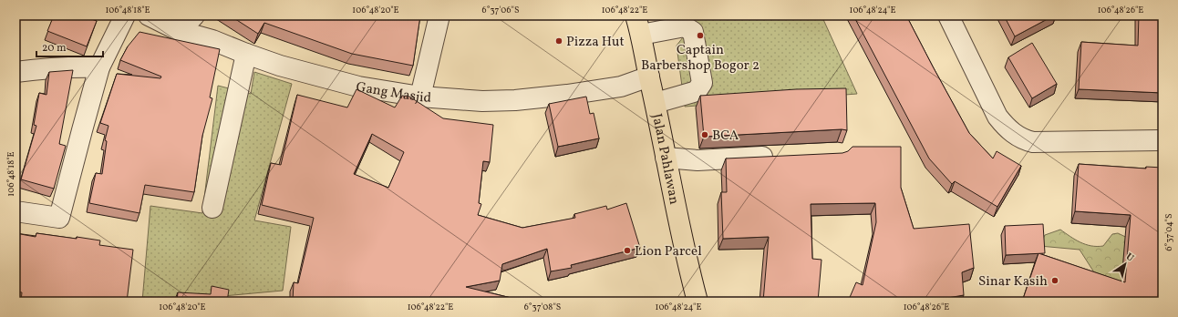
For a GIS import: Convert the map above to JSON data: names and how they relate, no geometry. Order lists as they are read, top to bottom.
{
  "streets": {
    "main road": ["Jalan Pahlawan"],
    "street": ["Gang Masjid"]
  },
  "crossings": [
    ["Gang Masjid", "Jalan Pahlawan"]
  ],
  "places": [
    "Captain Barbershop Bogor 2",
    "Pizza Hut",
    "BCA",
    "Lion Parcel",
    "Sinar Kasih"
  ],
  "scale_bar": "20 m",
  "north": "top right",
  "coordinates": [
    "106°48'18\"E",
    "106°48'20\"E",
    "6°37'06\"S",
    "106°48'22\"E",
    "106°48'24\"E",
    "106°48'26\"E",
    "6°37'04\"S",
    "6°37'08\"S"
  ]
}
